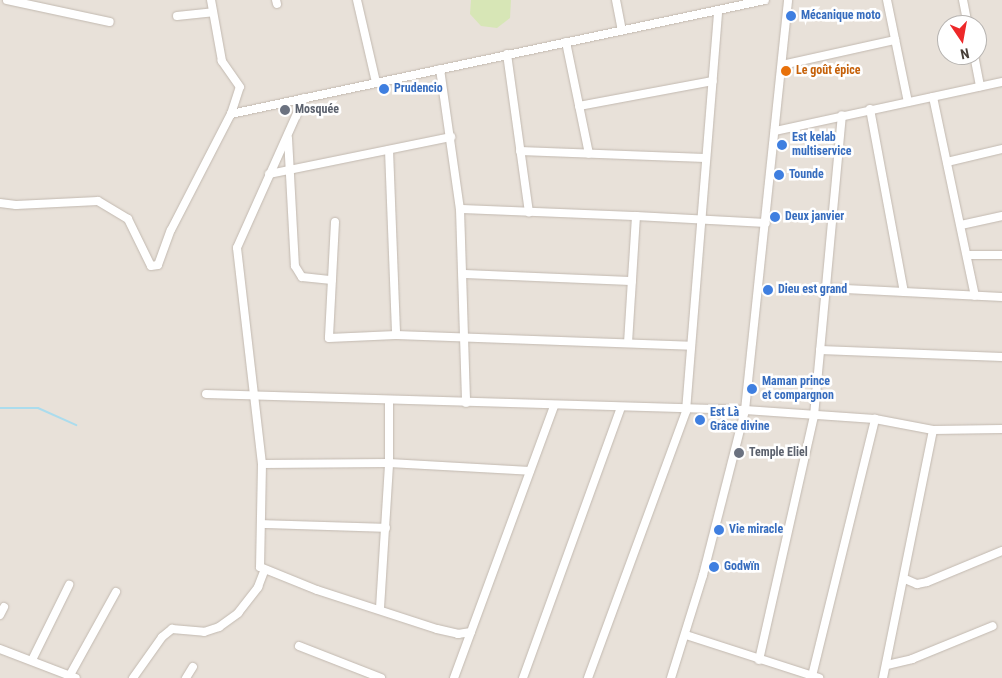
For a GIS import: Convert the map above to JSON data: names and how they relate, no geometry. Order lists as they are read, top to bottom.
{
  "places": [
    "Mécanique moto",
    "Le goût épice",
    "Prudencio",
    "Mosquée",
    "Est kelab multiservice",
    "Tounde",
    "Deux janvier",
    "Dieu est grand",
    "Maman prince et compargnon",
    "Est Là Grâce divine",
    "Temple Eliel",
    "Vie miracle",
    "Godwïn"
  ],
  "north": "bottom"
}
